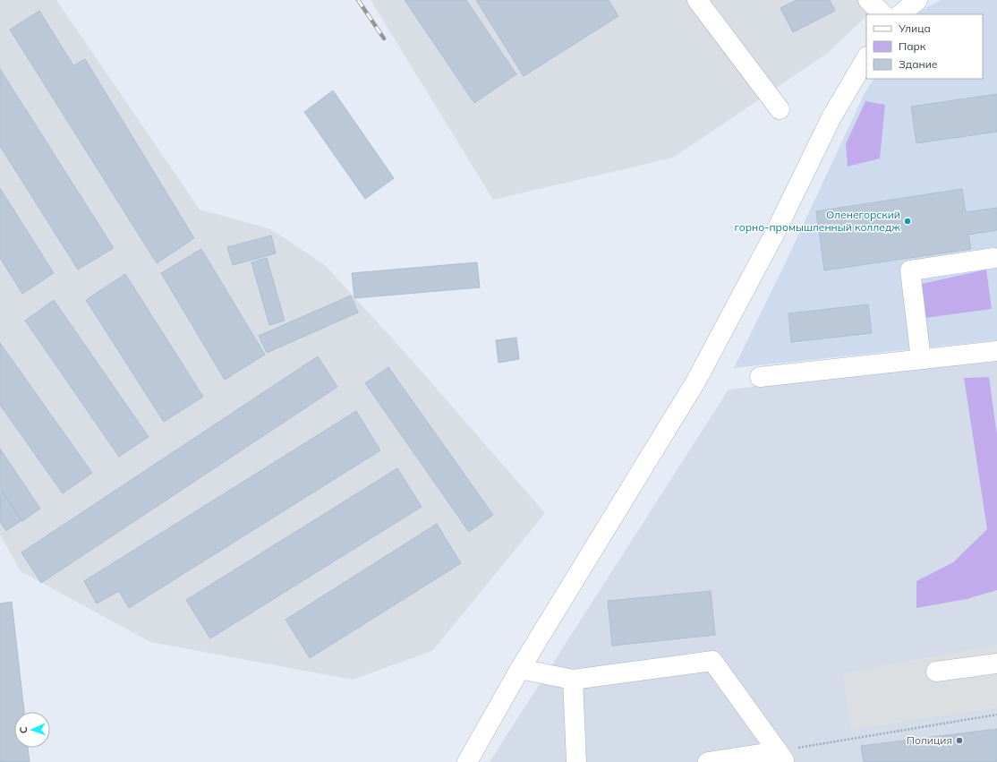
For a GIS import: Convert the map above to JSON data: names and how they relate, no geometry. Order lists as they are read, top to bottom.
{
  "places": ["Оленегорский горно-промышленный колледж", "Полиция"],
  "legend": ["Улица", "Парк", "Здание"],
  "north": "left"
}
